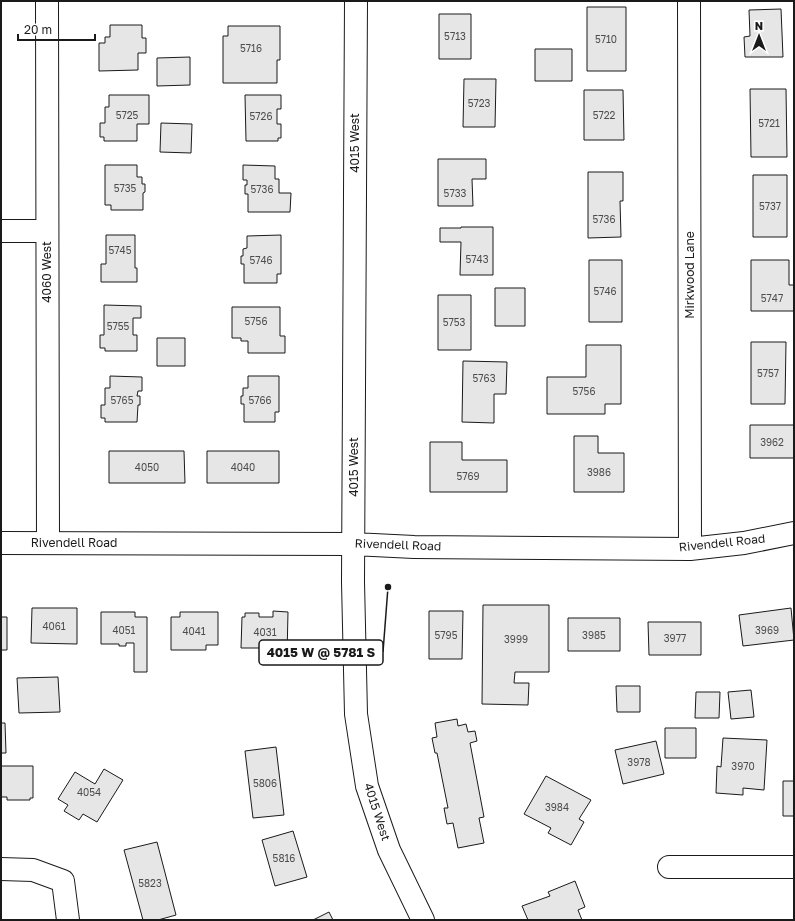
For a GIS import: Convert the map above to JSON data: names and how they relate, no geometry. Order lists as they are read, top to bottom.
{
  "streets": {
    "street": [
      "4015 West",
      "4060 West",
      "Mirkwood Lane",
      "Rivendell Road"
    ]
  },
  "crossings": [
    ["4015 West", "Rivendell Road"],
    ["4060 West", "Rivendell Road"],
    ["Mirkwood Lane", "Rivendell Road"]
  ],
  "places": ["4015 W @ 5781 S"],
  "house_numbers": [
    "5713",
    "5710",
    "5716",
    "5723",
    "5725",
    "5722",
    "5726",
    "5721",
    "5735",
    "5736",
    "5733",
    "5737",
    "5736",
    "5745",
    "5743",
    "5746",
    "5746",
    "5747",
    "5756",
    "5753",
    "5755",
    "5757",
    "5763",
    "5756",
    "5765",
    "5766",
    "3962",
    "4050",
    "4040",
    "3986",
    "5769",
    "4061",
    "4051",
    "3969",
    "4041",
    "4031",
    "5795",
    "3985",
    "3977",
    "3999",
    "3978",
    "3970",
    "5806",
    "4054",
    "3984",
    "5816",
    "5823"
  ],
  "scale_bar": "20 m",
  "north": "top"
}
